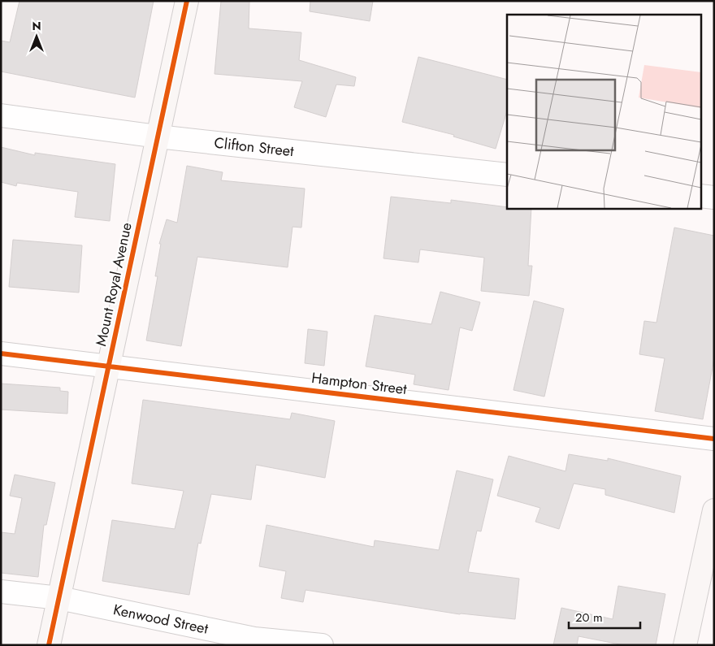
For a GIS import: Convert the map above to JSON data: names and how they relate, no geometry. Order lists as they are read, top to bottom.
{
  "streets": {
    "street": [
      "Clifton Street",
      "Mount Royal Avenue",
      "Hampton Street",
      "Kenwood Street"
    ]
  },
  "crossings": [
    ["Clifton Street", "Mount Royal Avenue"],
    ["Mount Royal Avenue", "Hampton Street"],
    ["Mount Royal Avenue", "Kenwood Street"]
  ],
  "scale_bar": "20 m",
  "north": "top"
}
